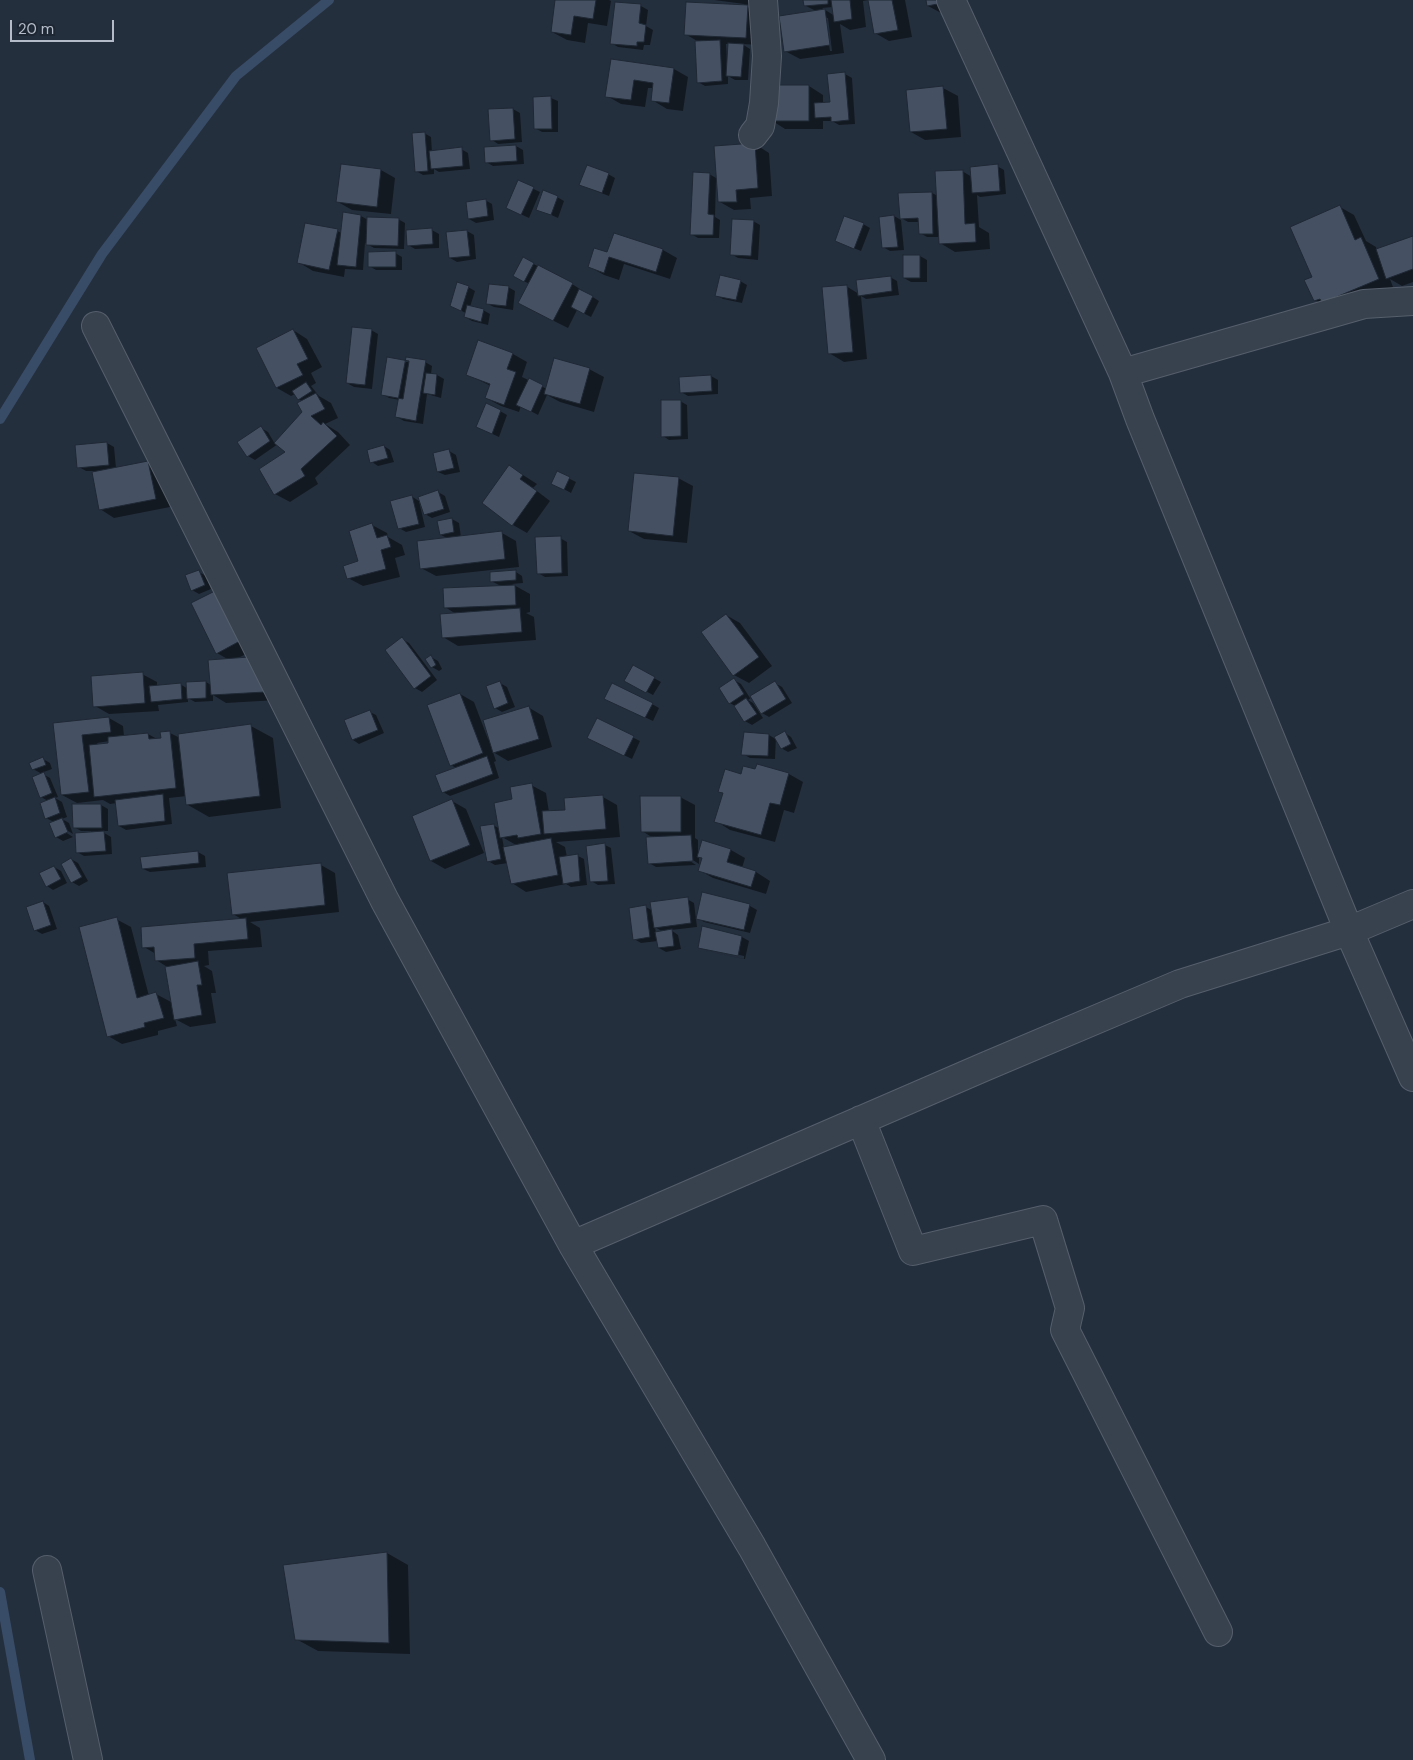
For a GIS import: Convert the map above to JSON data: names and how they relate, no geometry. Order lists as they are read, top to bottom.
{
  "scale_bar": "20 m"
}
